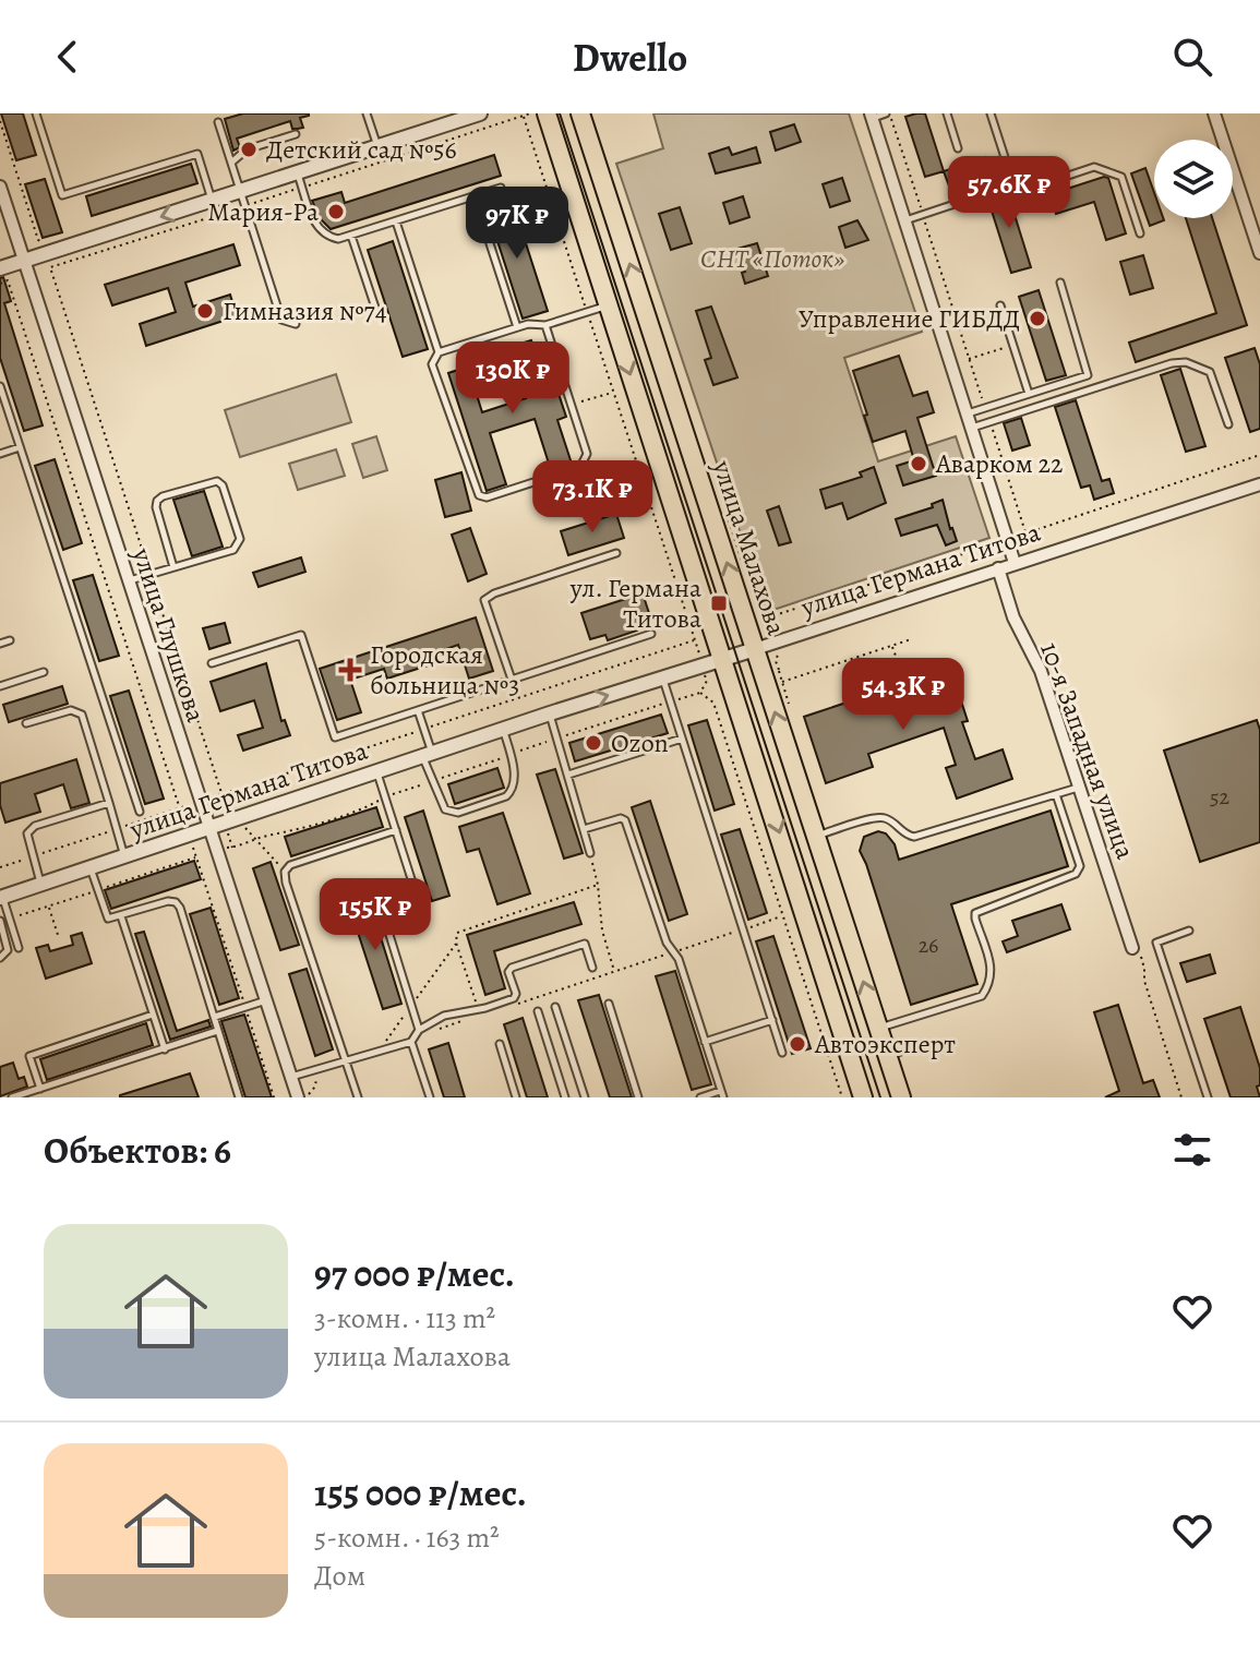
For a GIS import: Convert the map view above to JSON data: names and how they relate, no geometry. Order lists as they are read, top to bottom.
{
  "streets": {
    "main road": ["улица Малахова"],
    "street": ["улица Германа Титова", "улица Глушкова", "10-я Западная улица"]
  },
  "crossings": [
    ["улица Малахова", "улица Германа Титова"],
    ["улица Германа Титова", "улица Глушкова"],
    ["улица Германа Титова", "10-я Западная улица"]
  ],
  "parks": ["СНТ «Поток»"],
  "places": {
    "other": [
      "Детский сад №56",
      "Мария-Ра",
      "Гимназия №74",
      "Управление ГИБДД",
      "Аварком 22",
      "Ozon",
      "Автоэксперт"
    ],
    "transit": ["ул. Германа Титова"],
    "health": ["Городская больница №3"]
  },
  "house_numbers": ["52", "26"],
  "page": {
    "header": "Dwello",
    "price": [
      "57.6K ₽",
      "97K ₽",
      "130K ₽",
      "73.1K ₽",
      "54.3K ₽",
      "155K ₽"
    ],
    "heading": "Объектов: 6",
    "list": [
      {
        "name": "97 000 ₽/мес.",
        "note": "3-комн. · 113 m² · улица Малахова"
      },
      {
        "name": "155 000 ₽/мес.",
        "note": "5-комн. · 163 m² · Дом"
      }
    ]
  }
}
